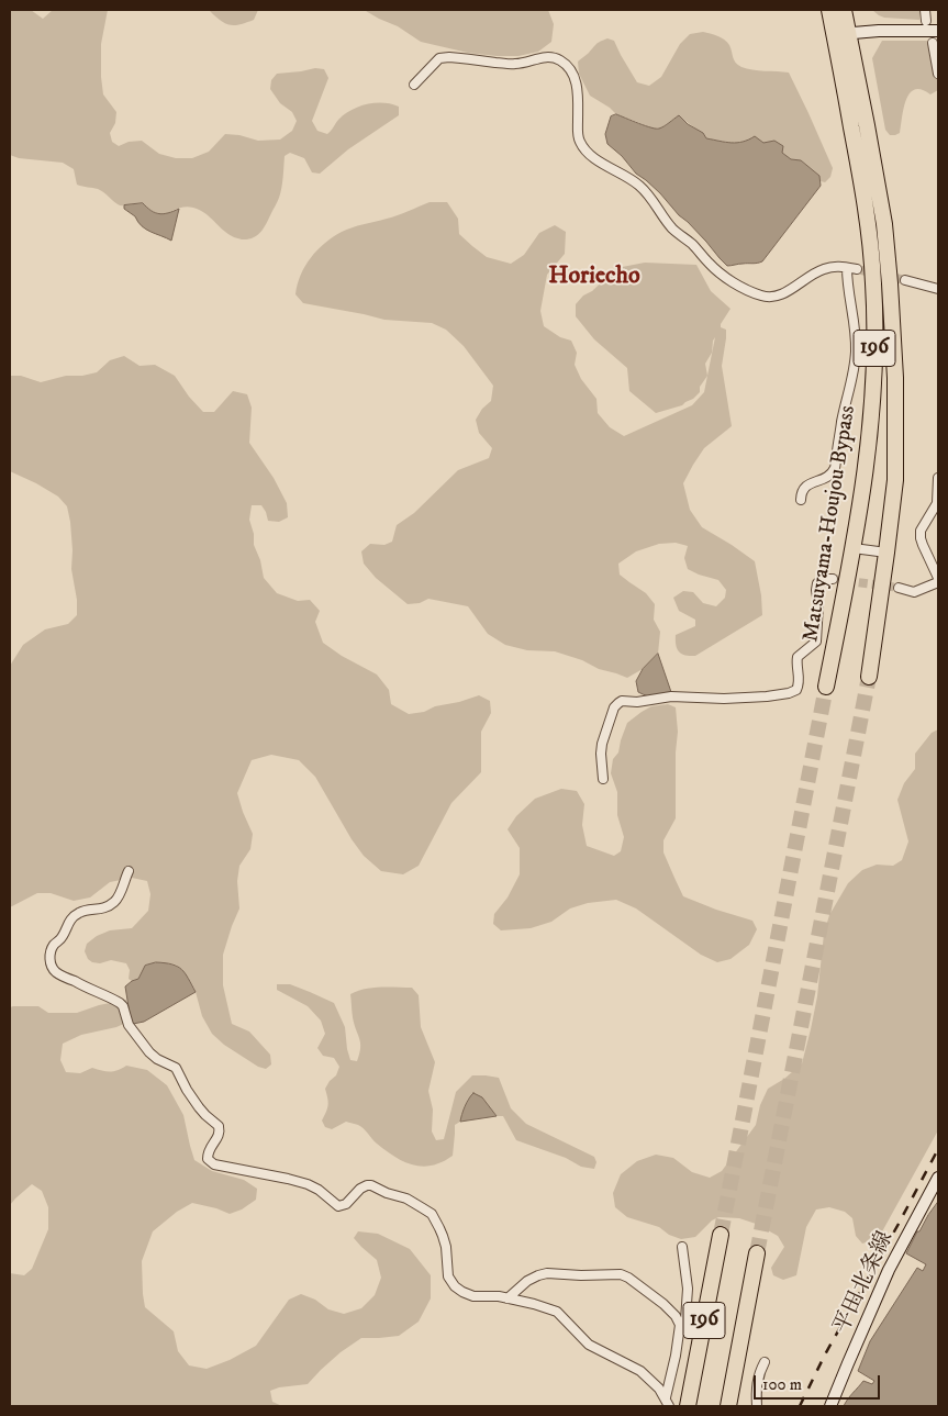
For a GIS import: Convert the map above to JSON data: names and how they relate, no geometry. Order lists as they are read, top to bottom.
{
  "streets": {
    "highway": ["196", "Matsuyama-Houjou Bypass"],
    "main road": ["平田北条線"]
  },
  "districts": ["Horiecho"],
  "scale_bar": "100 m"
}
